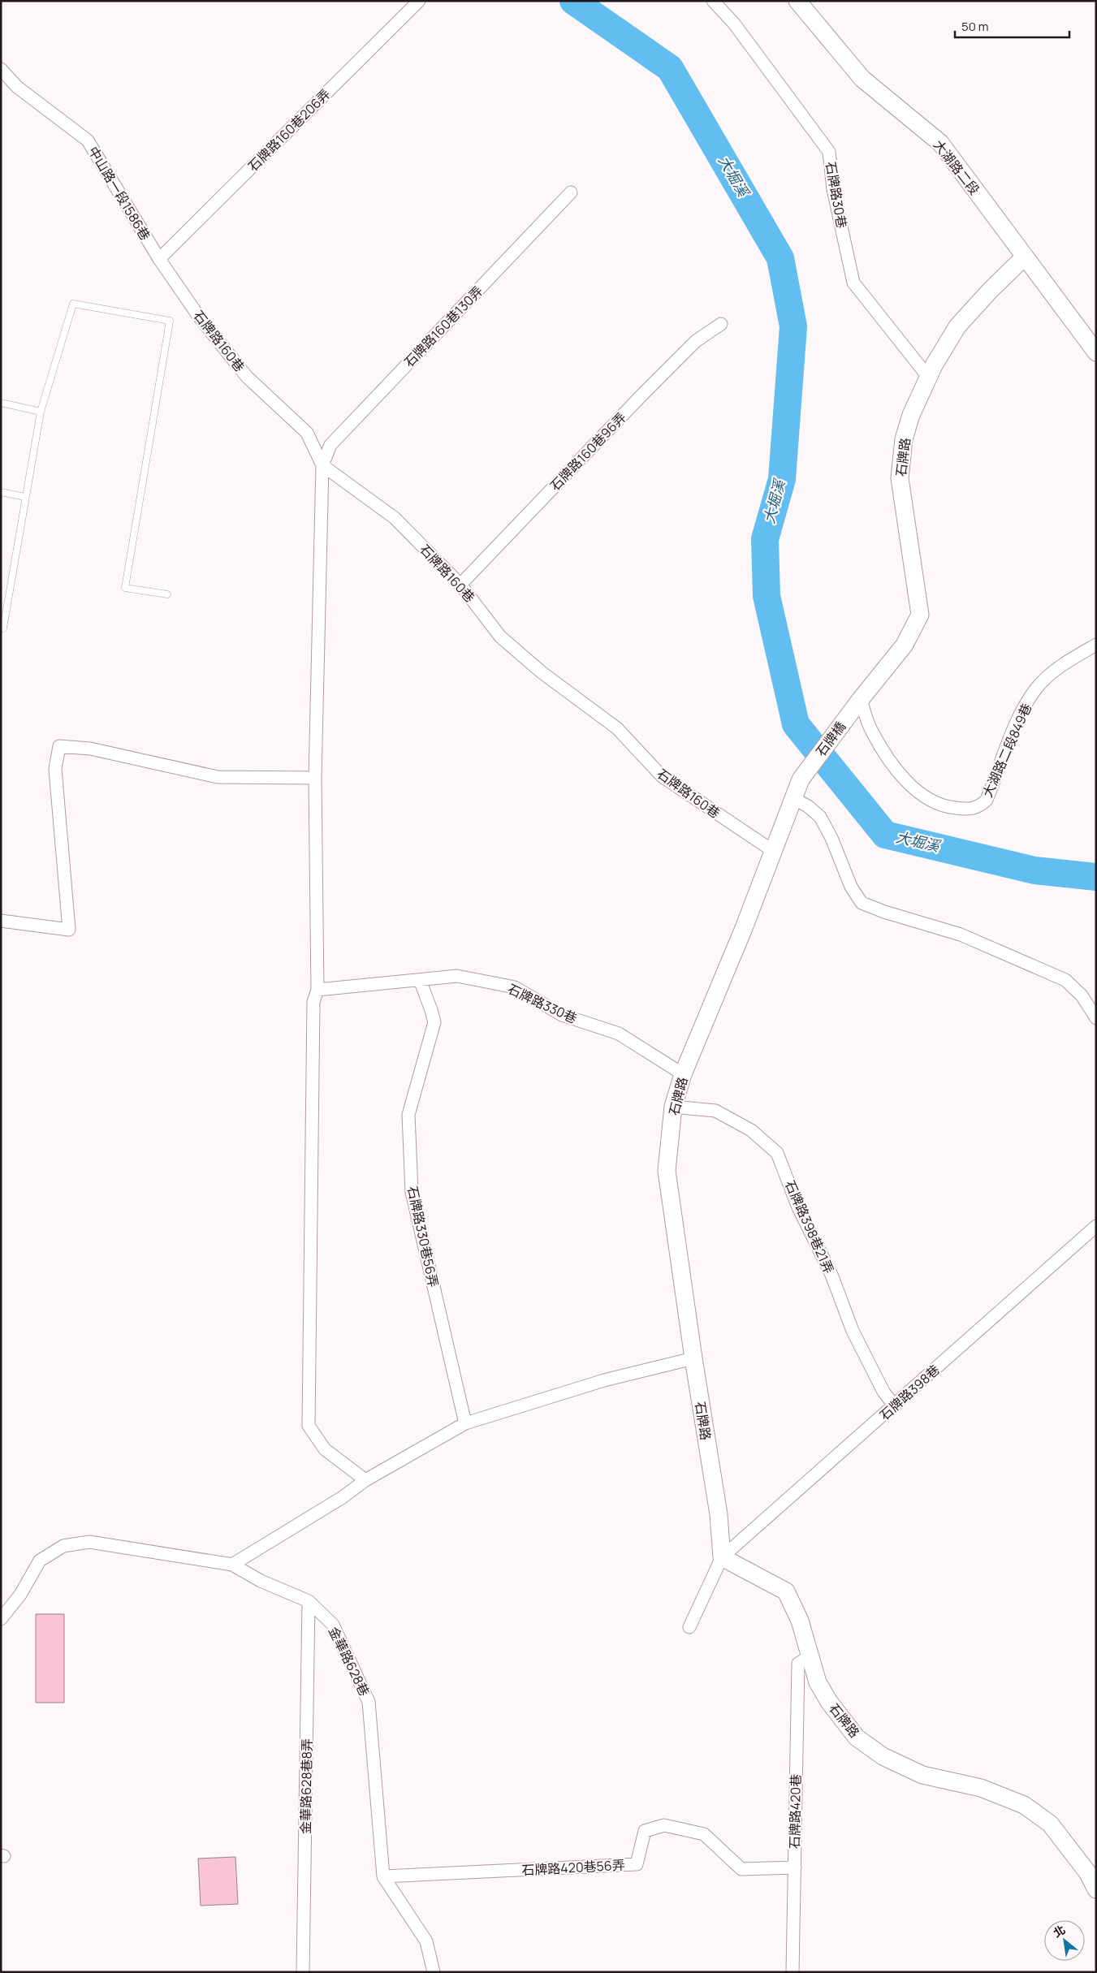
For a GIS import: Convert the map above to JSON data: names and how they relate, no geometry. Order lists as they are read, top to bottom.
{
  "streets": {
    "street": [
      "石牌路160巷206弄",
      "大湖路二段",
      "中山路一段1586巷",
      "石牌路30巷",
      "石牌路160巷130弄",
      "石牌路160巷",
      "石牌路160巷96弄",
      "石牌路",
      "石牌橋",
      "大湖路二段849巷",
      "石牌路330巷",
      "石牌路398巷21弄",
      "石牌路330巷56弄",
      "石牌路398巷",
      "金華路628巷",
      "金華路628巷8弄",
      "石牌路420巷",
      "石牌路420巷56弄"
    ]
  },
  "crossings": [
    ["石牌路160巷206弄", "中山路一段1586巷"],
    ["石牌路160巷206弄", "石牌路160巷"],
    ["大湖路二段", "石牌路"],
    ["中山路一段1586巷", "石牌路160巷"],
    ["石牌路30巷", "石牌路"],
    ["石牌路160巷130弄", "石牌路160巷"],
    ["石牌路160巷", "石牌路160巷96弄"],
    ["石牌路160巷", "石牌路"],
    ["石牌路", "石牌橋"],
    ["石牌路", "大湖路二段849巷"],
    ["石牌路", "石牌路330巷"],
    ["石牌路", "石牌路398巷21弄"],
    ["石牌路", "石牌路398巷"],
    ["石牌路", "石牌路420巷"],
    ["石牌橋", "大湖路二段849巷"],
    ["石牌路330巷", "石牌路330巷56弄"],
    ["石牌路398巷21弄", "石牌路398巷"],
    ["金華路628巷", "金華路628巷8弄"],
    ["金華路628巷", "石牌路420巷56弄"],
    ["石牌路420巷", "石牌路420巷56弄"]
  ],
  "water": ["大堀溪"],
  "scale_bar": "50 m",
  "north": "top left"
}
